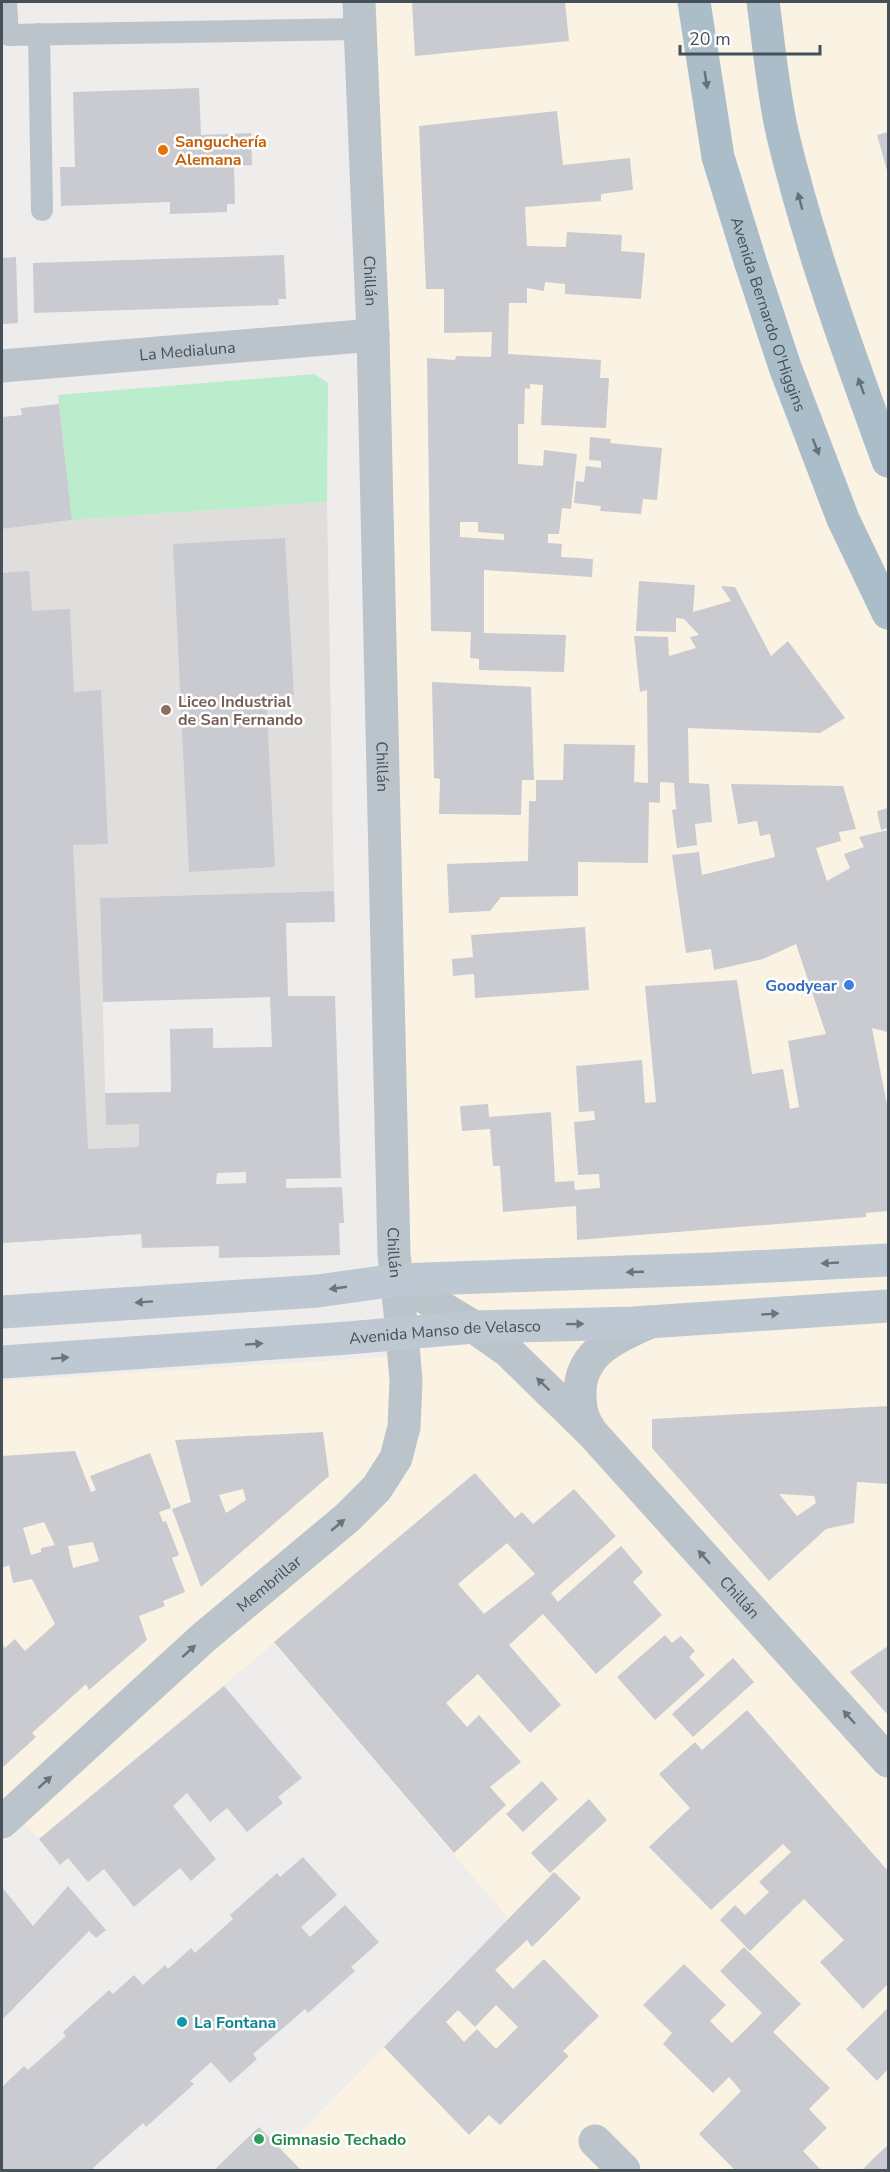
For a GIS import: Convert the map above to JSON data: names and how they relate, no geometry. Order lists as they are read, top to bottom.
{
  "streets": {
    "main road": ["Avenida Bernardo O'Higgins", "Avenida Manso de Velasco"],
    "street": ["Chillán", "La Medialuna", "Membrillar"]
  },
  "crossings": [
    ["Chillán", "La Medialuna"],
    ["Chillán", "Avenida Manso de Velasco"],
    ["Chillán", "Membrillar"],
    ["Avenida Manso de Velasco", "Membrillar"]
  ],
  "one_way": ["Membrillar"],
  "places": [
    "Sanguchería Alemana",
    "Liceo Industrial de San Fernando",
    "Goodyear",
    "La Fontana",
    "Gimnasio Techado"
  ],
  "scale_bar": "20 m"
}
